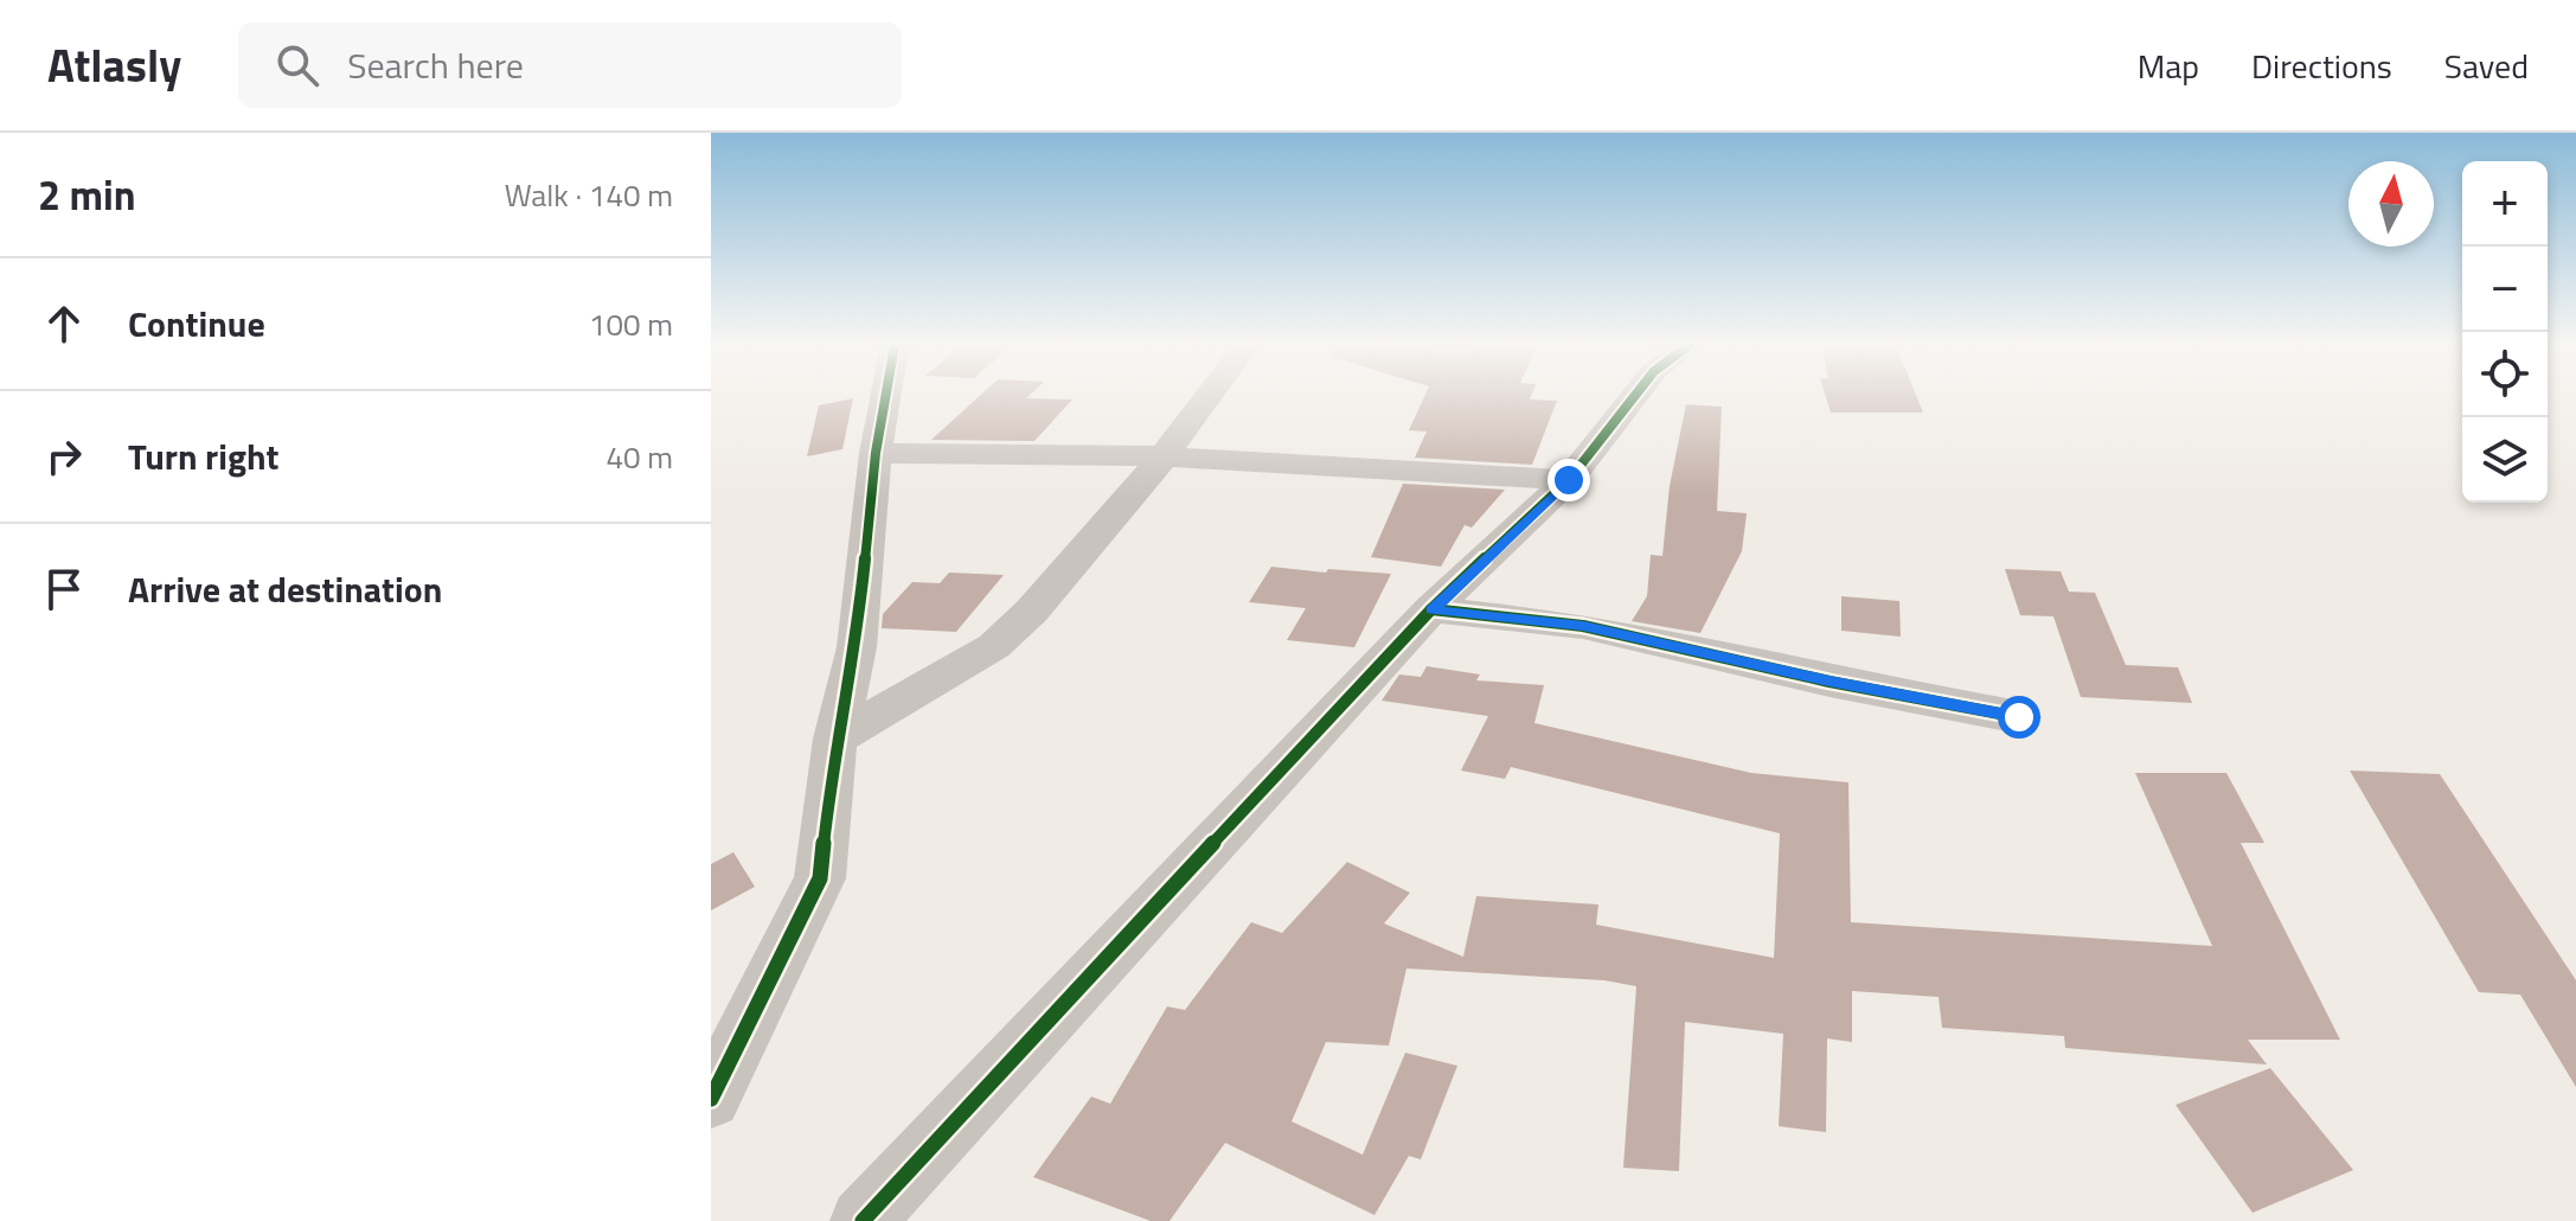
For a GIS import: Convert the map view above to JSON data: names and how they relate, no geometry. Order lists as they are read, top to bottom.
{
  "north": "top",
  "page": {
    "header": "Atlasly",
    "search": "Search here",
    "nav": ["Map", "Directions", "Saved"],
    "heading": ["2 min", "Walk · 140 m"],
    "map_buttons": ["+", "−"],
    "list": [
      ["Continue", "100 m"],
      ["Turn right", "40 m"],
      "Arrive at destination"
    ]
  }
}
